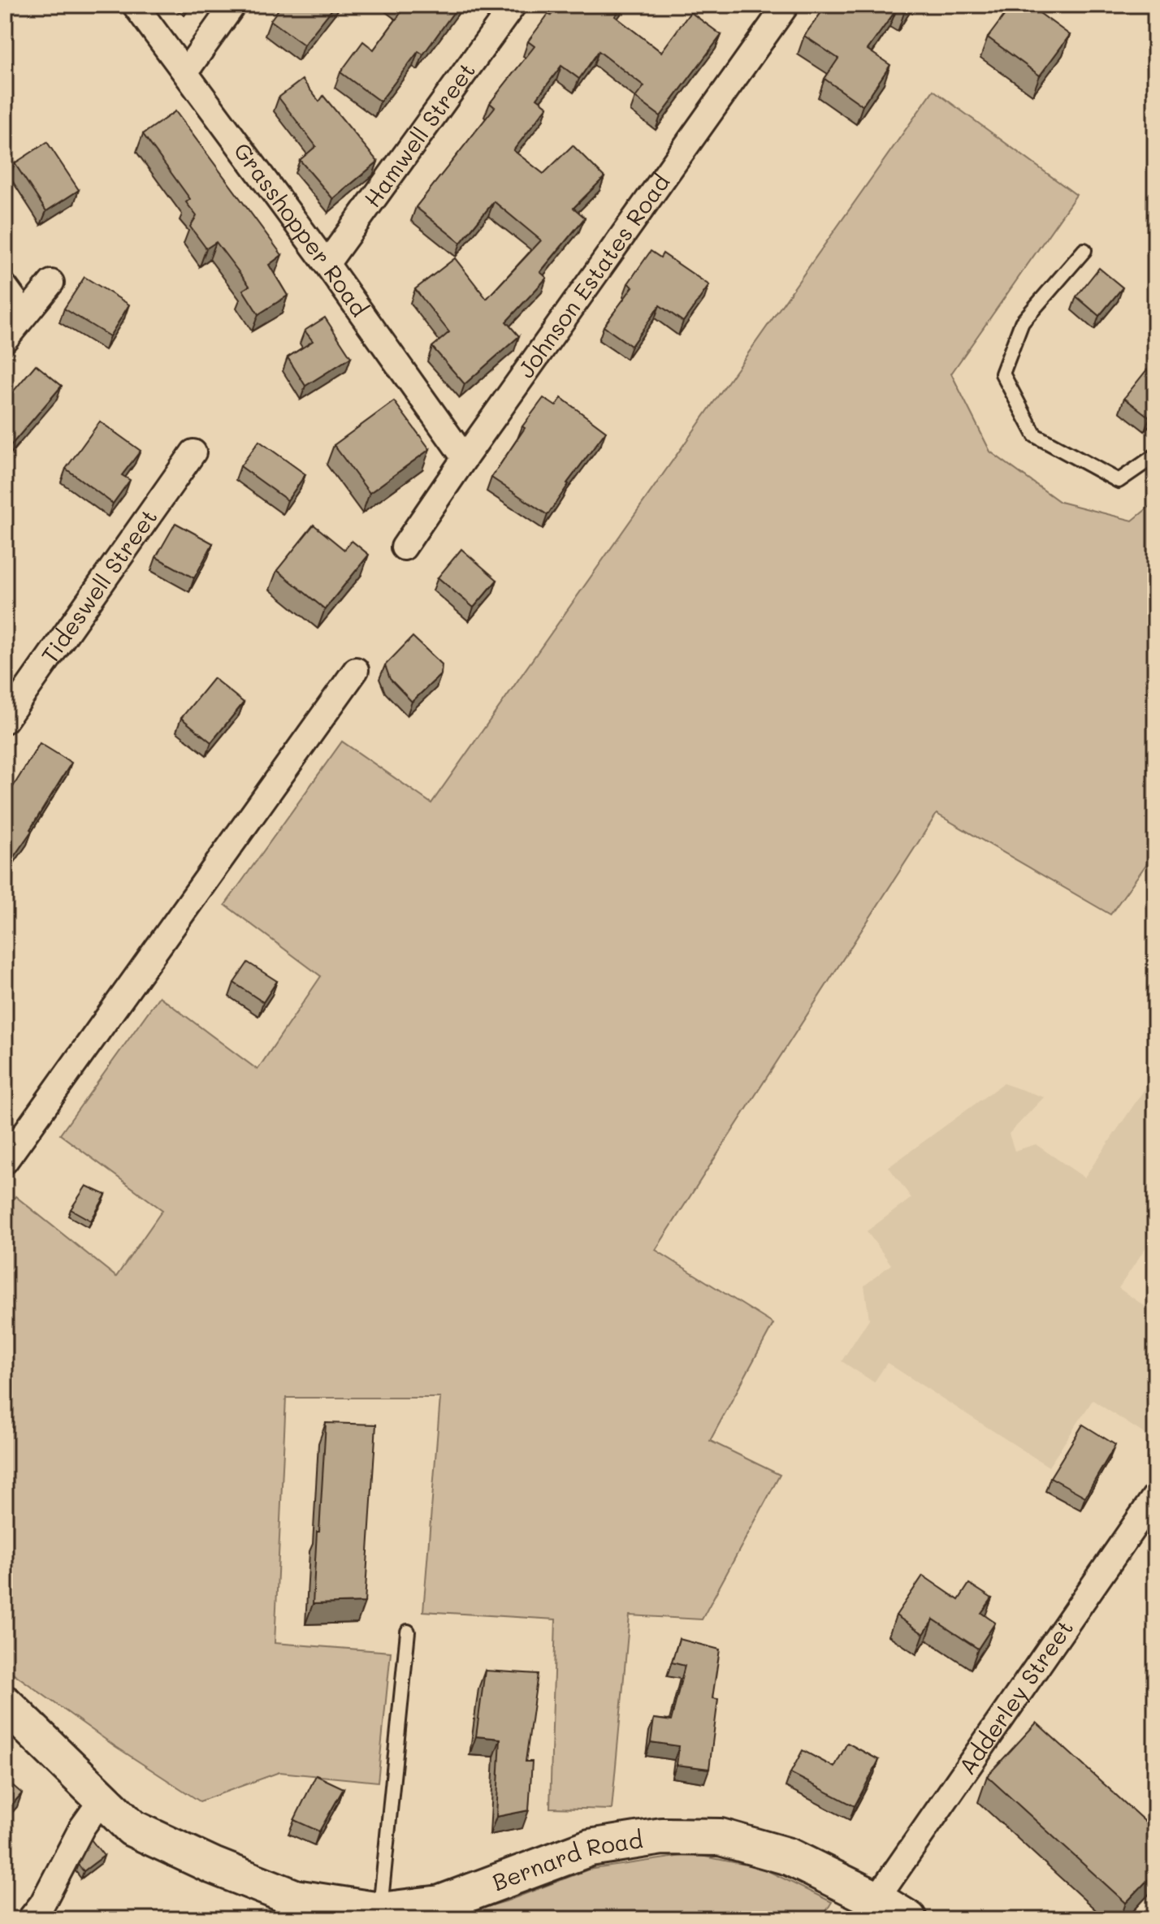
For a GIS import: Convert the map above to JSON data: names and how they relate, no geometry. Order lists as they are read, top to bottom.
{
  "streets": {
    "main road": ["Bernard Road"],
    "street": [
      "Hamwell Street",
      "Grasshopper Road",
      "Johnson Estates Road",
      "Tideswell Street",
      "Adderley Street"
    ]
  },
  "crossings": [
    ["Hamwell Street", "Grasshopper Road"],
    ["Grasshopper Road", "Johnson Estates Road"],
    ["Adderley Street", "Bernard Road"]
  ]
}
